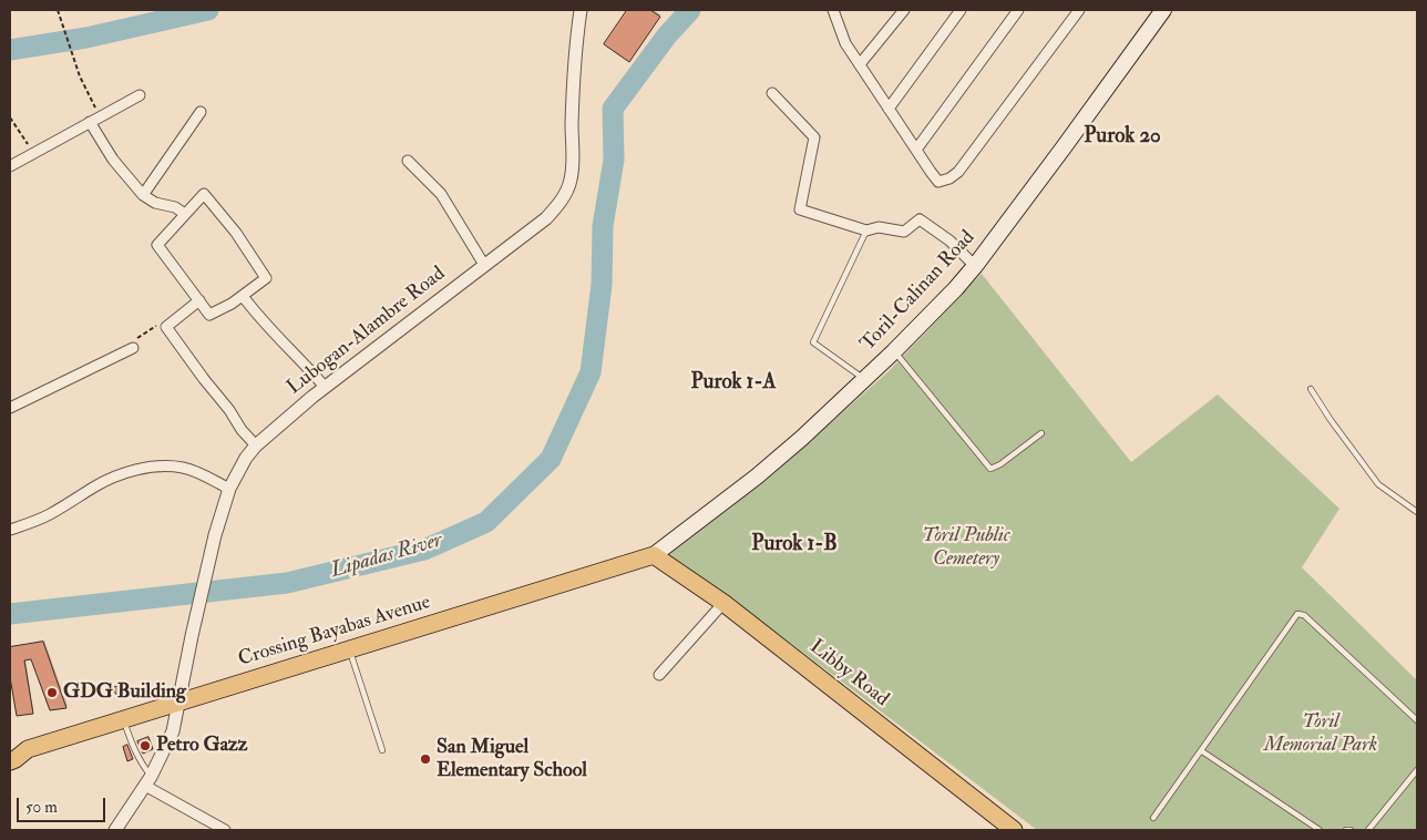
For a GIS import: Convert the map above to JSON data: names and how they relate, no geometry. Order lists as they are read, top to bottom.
{
  "streets": {
    "main road": ["Toril-Calinan Road", "Crossing Bayabas Avenue", "Libby Road"],
    "street": ["Lubogan-Alambre Road"]
  },
  "crossings": [
    ["Toril-Calinan Road", "Crossing Bayabas Avenue"],
    ["Toril-Calinan Road", "Libby Road"],
    ["Lubogan-Alambre Road", "Crossing Bayabas Avenue"],
    ["Crossing Bayabas Avenue", "Libby Road"]
  ],
  "districts": ["Purok 20", "Purok 1-A", "Purok 1-B"],
  "water": ["Lipadas River"],
  "parks": ["Toril Public Cemetery", "Toril Memorial Park"],
  "places": ["GDG Building", "Petro Gazz", "San Miguel Elementary School"],
  "scale_bar": "50 m"
}
